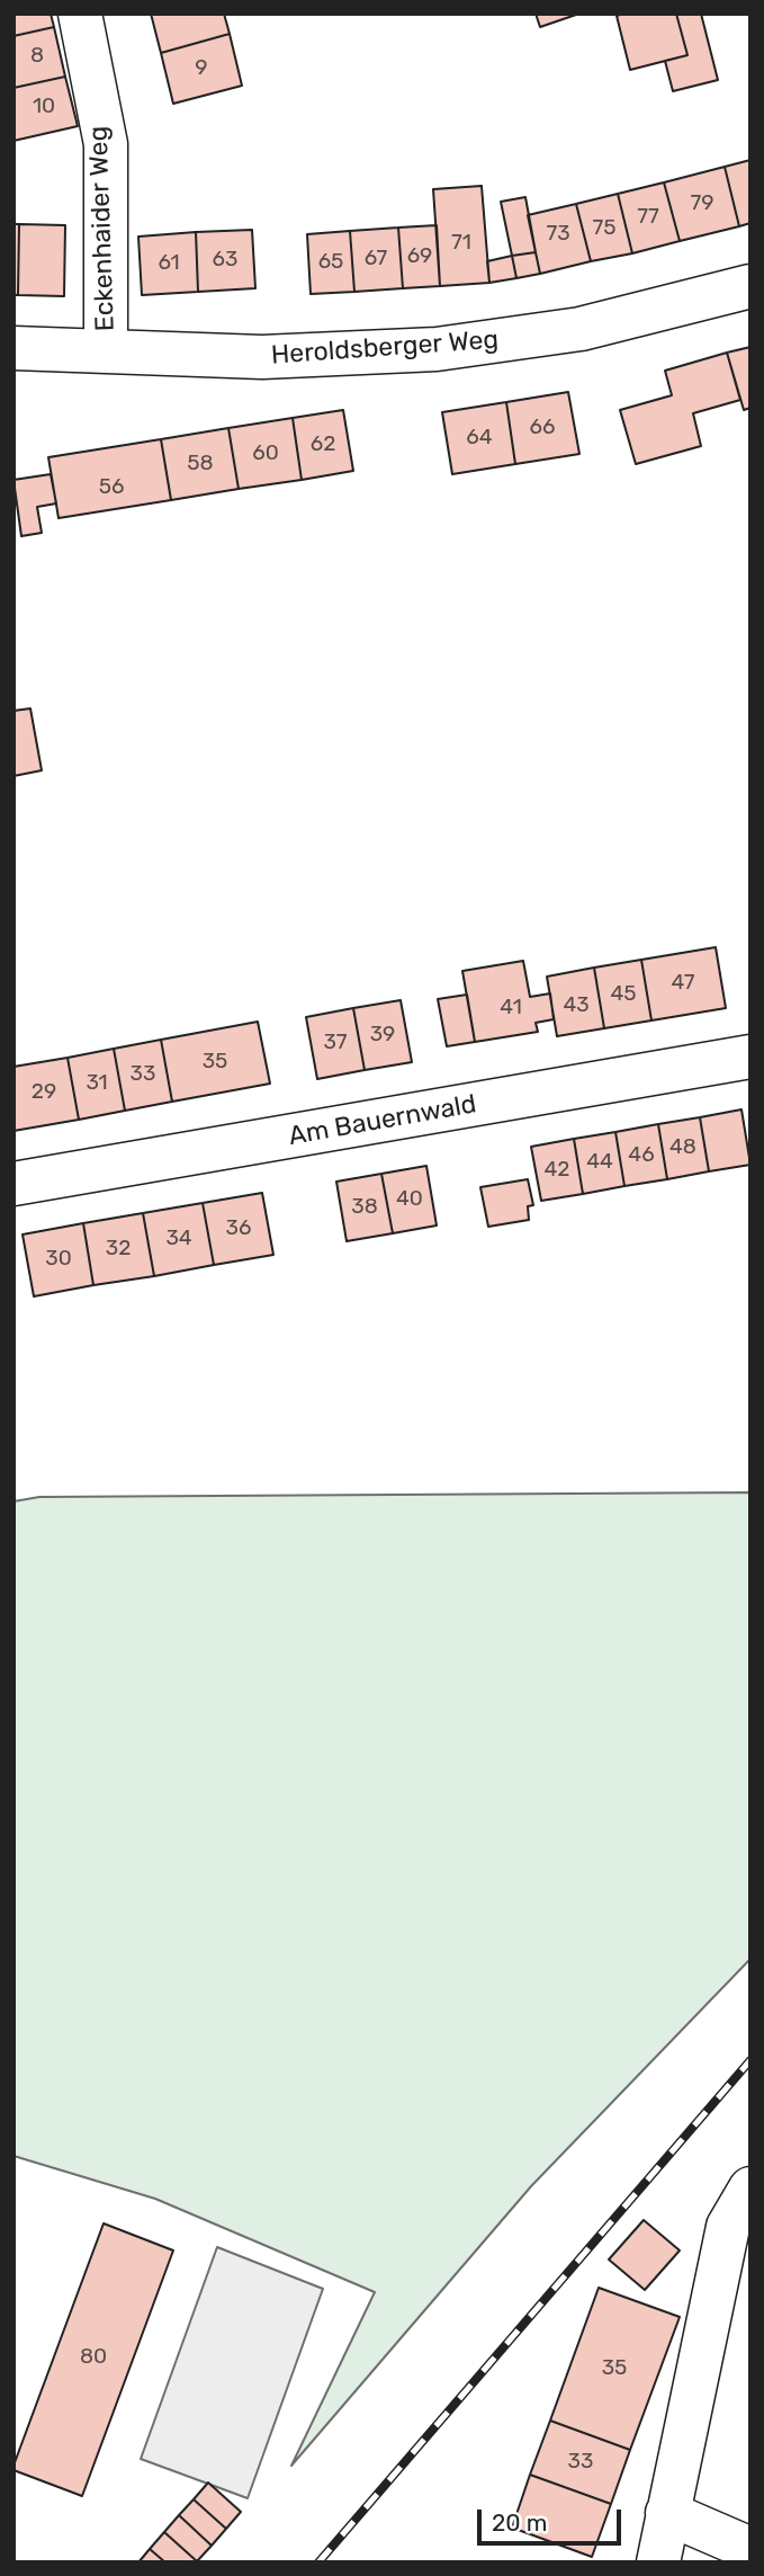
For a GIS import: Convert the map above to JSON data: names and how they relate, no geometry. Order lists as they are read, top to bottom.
{
  "streets": {
    "street": ["Eckenhaider Weg", "Heroldsberger Weg", "Am Bauernwald"]
  },
  "crossings": [
    ["Eckenhaider Weg", "Heroldsberger Weg"]
  ],
  "house_numbers": [
    "8",
    "9",
    "10",
    "79",
    "77",
    "75",
    "73",
    "71",
    "69",
    "67",
    "63",
    "65",
    "61",
    "66",
    "64",
    "62",
    "60",
    "58",
    "56",
    "47",
    "45",
    "43",
    "41",
    "39",
    "37",
    "35",
    "33",
    "31",
    "29",
    "48",
    "46",
    "44",
    "42",
    "40",
    "38",
    "36",
    "34",
    "32",
    "30",
    "80",
    "35",
    "33"
  ],
  "scale_bar": "20 m"
}
